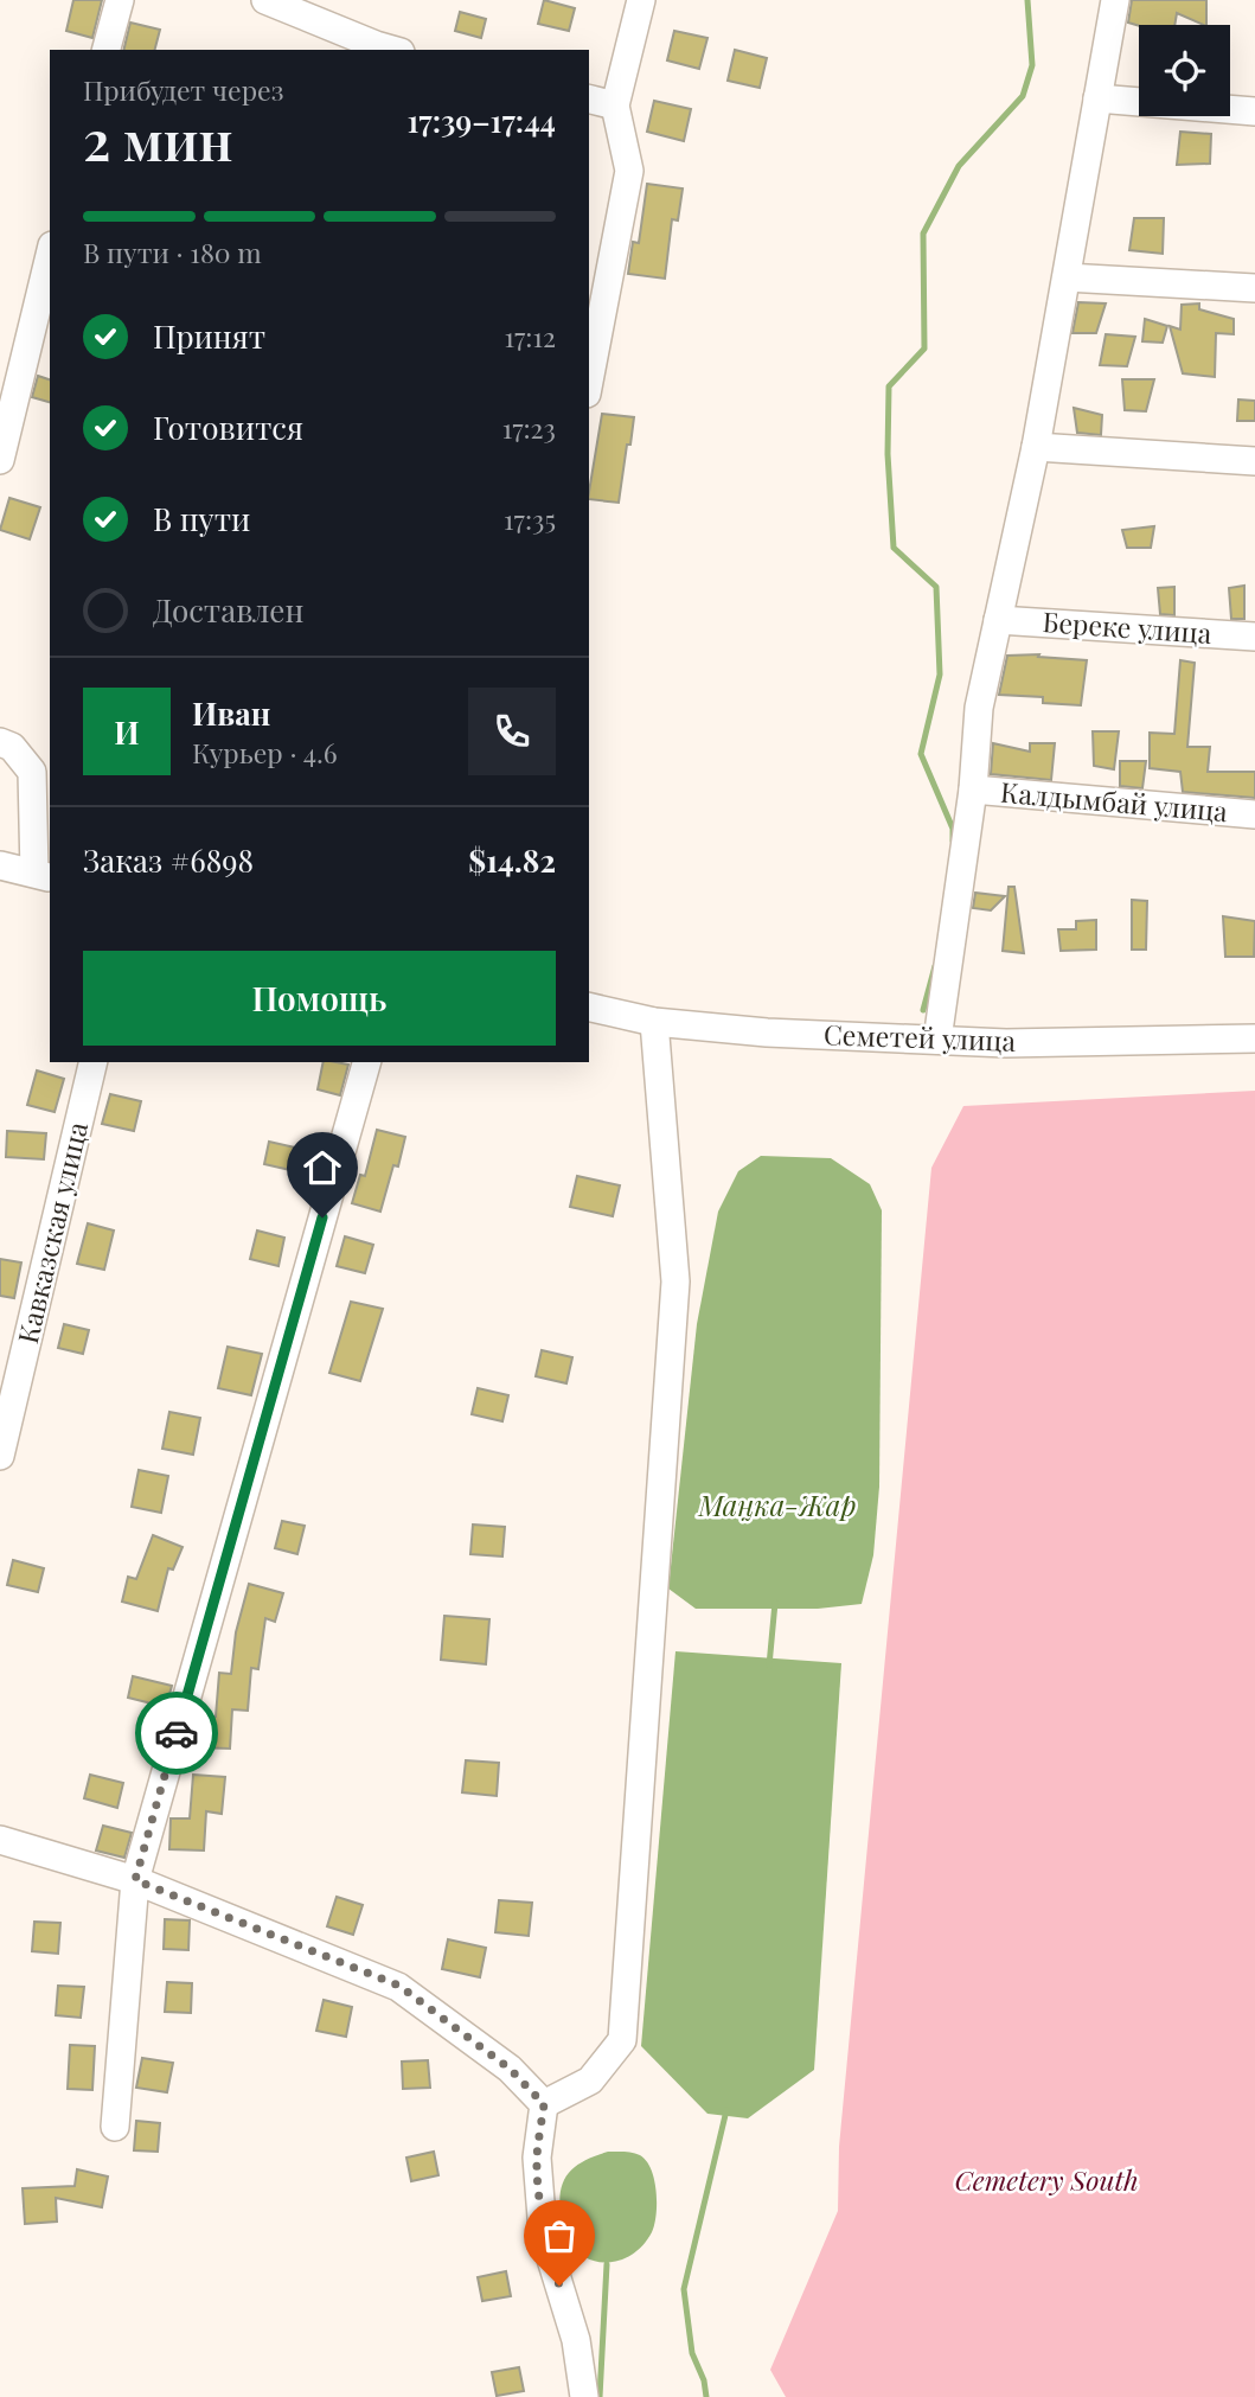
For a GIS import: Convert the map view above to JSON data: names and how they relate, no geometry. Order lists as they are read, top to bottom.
{
  "streets": {
    "street": [
      "Береке улица",
      "Калдымбай улица",
      "Семетей улица",
      "Кавказская улица"
    ]
  },
  "water": ["Маңка-Жар"],
  "parks": ["Cemetery South"],
  "page": {
    "heading": ["2 мин", "Прибудет через", "17:39–17:44"],
    "panel": [
      "Иван",
      "Курьер · 4.6",
      "Заказ #6898",
      "$14.82"
    ],
    "bar": "В пути · 180 m",
    "list": [
      ["Принят", "17:12"],
      ["Готовится", "17:23"],
      ["В пути", "17:35"],
      "Доставлен"
    ],
    "round": "И",
    "buttons": "Помощь"
  }
}
